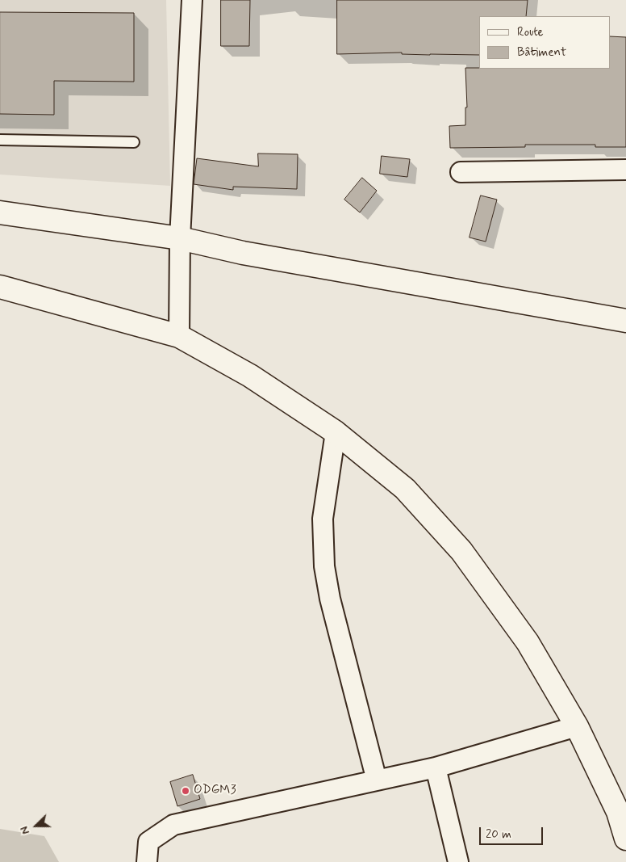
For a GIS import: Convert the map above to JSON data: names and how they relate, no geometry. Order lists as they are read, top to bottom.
{
  "places": ["ODGM3"],
  "legend": ["Route", "Bâtiment"],
  "scale_bar": "20 m",
  "north": "left"
}
